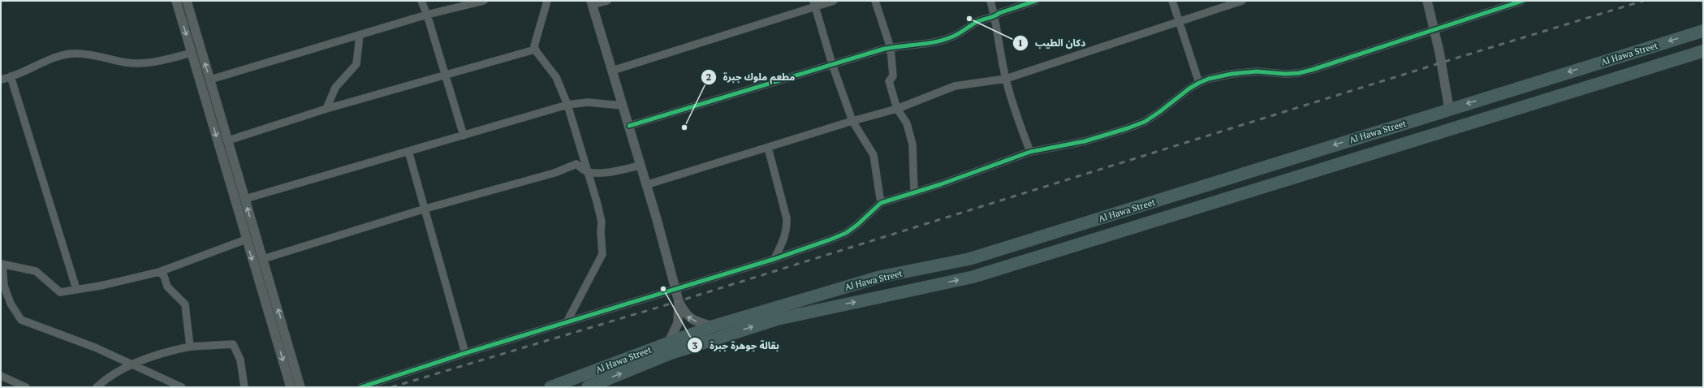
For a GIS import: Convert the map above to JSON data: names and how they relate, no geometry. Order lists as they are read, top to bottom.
{
  "streets": {
    "highway": ["Al Hawa Street"]
  },
  "places": ["دكان الطيب", "مطعم ملوك جبرة", "بقالة جوهرة جبرة"]
}
